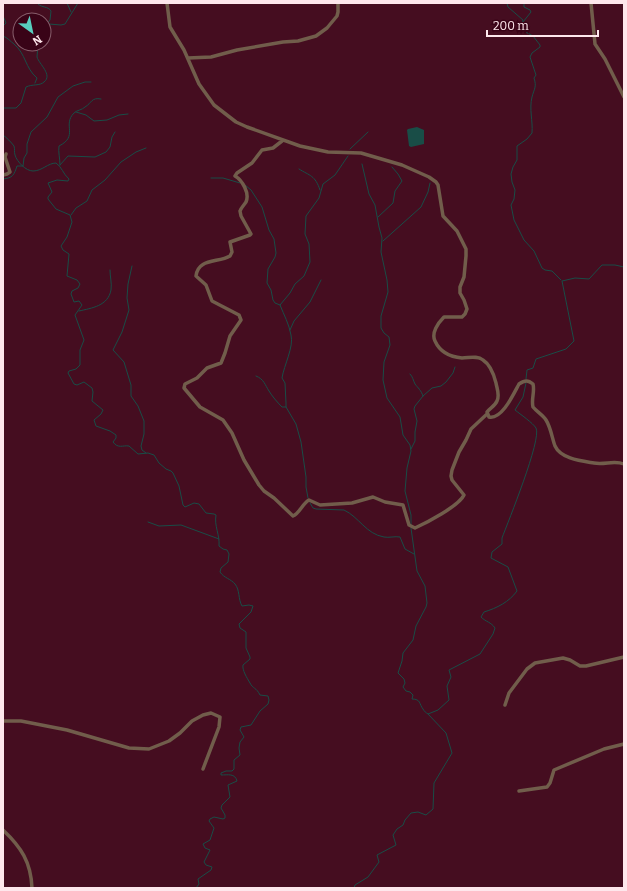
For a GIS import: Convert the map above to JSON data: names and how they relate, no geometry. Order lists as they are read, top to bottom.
{
  "scale_bar": "200 m",
  "north": "bottom right"
}
